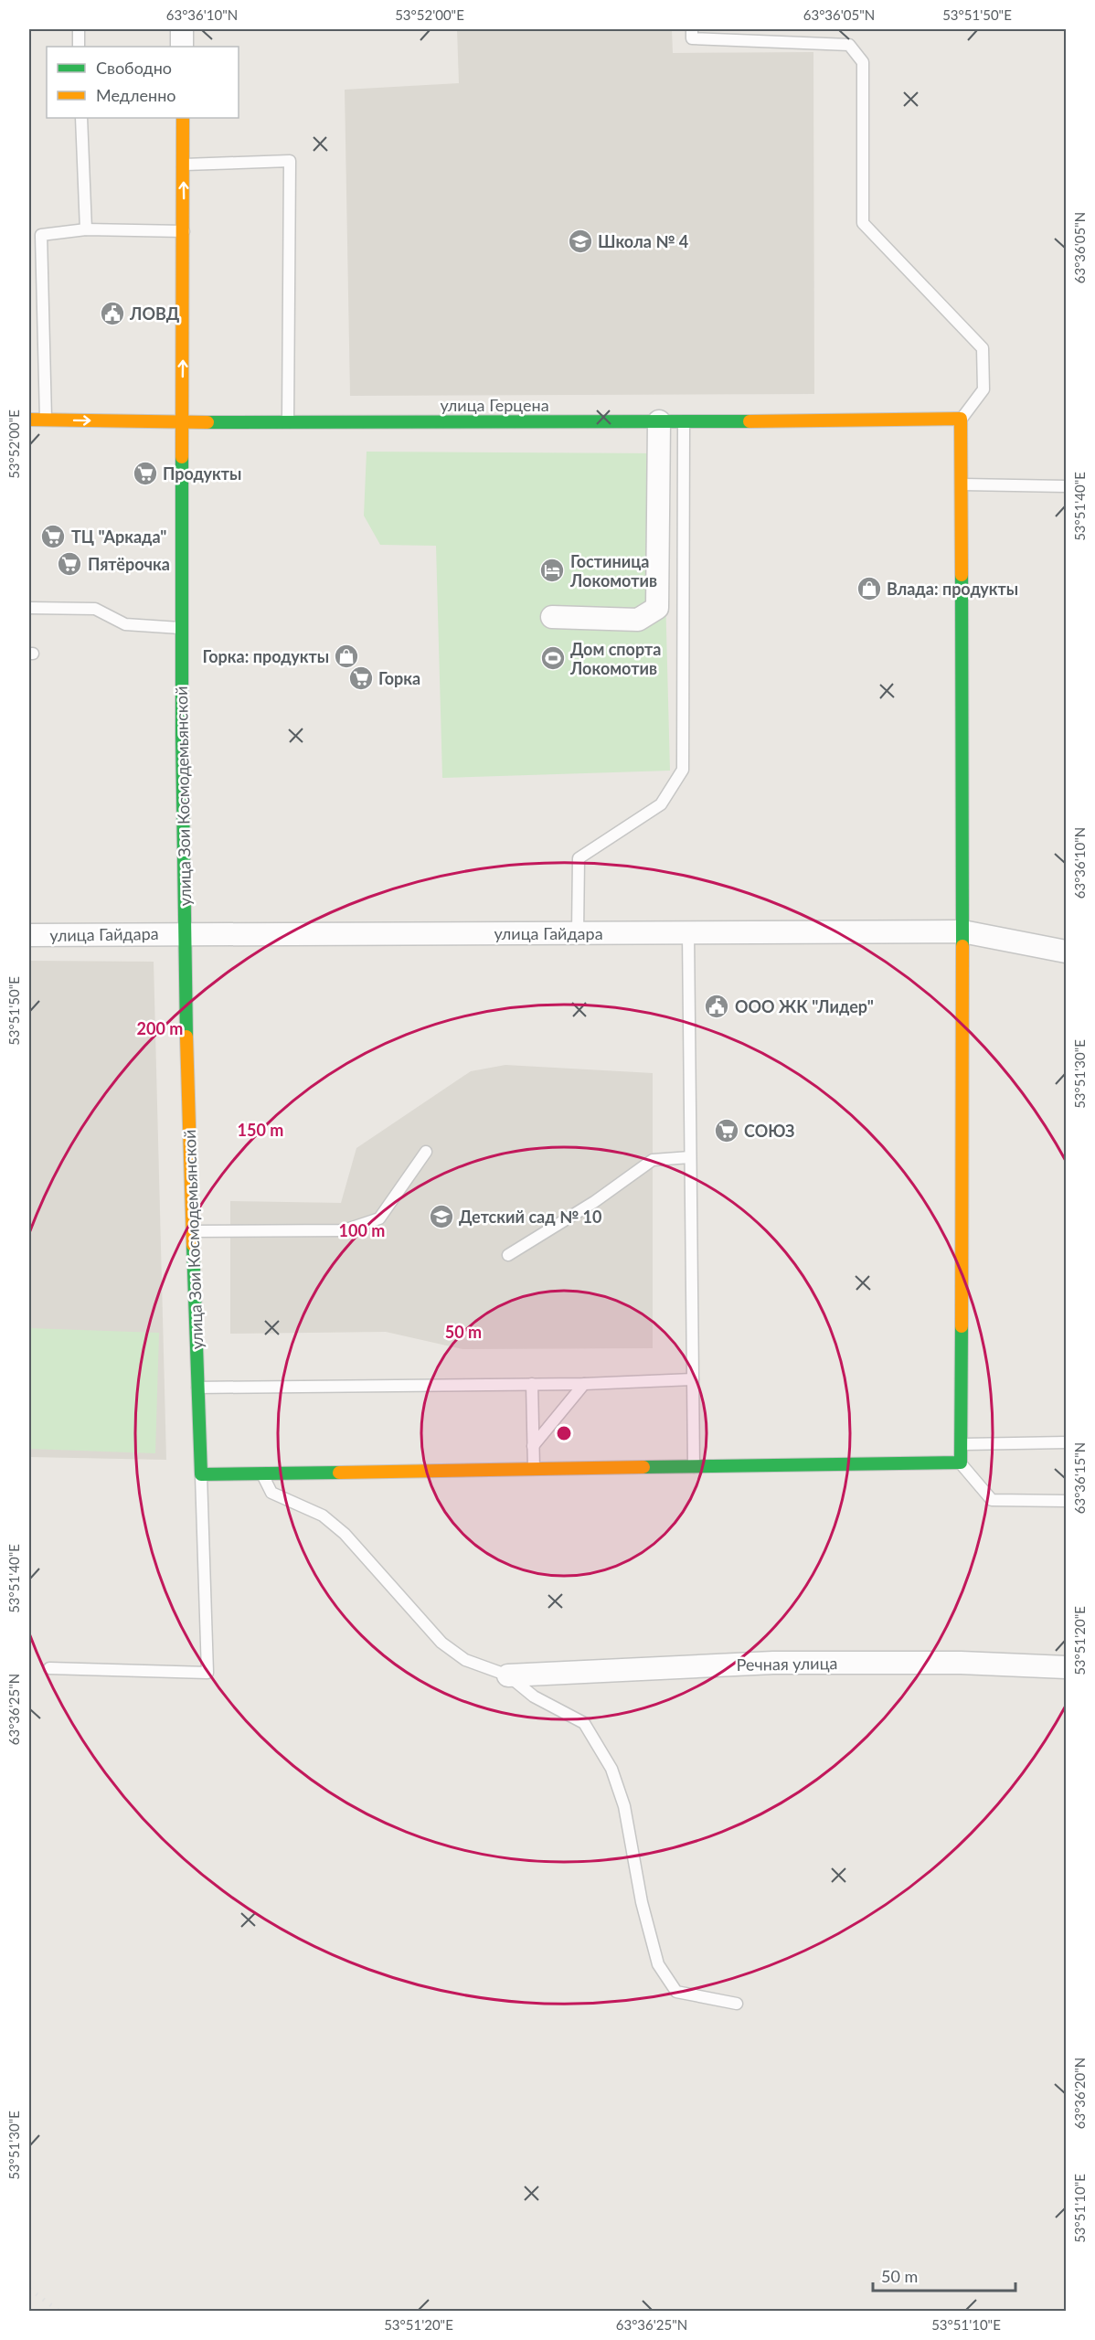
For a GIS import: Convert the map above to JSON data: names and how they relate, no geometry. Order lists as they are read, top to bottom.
{
  "streets": {
    "street": [
      "улица Герцена",
      "улица Зои Космодемьянской",
      "улица Гайдара",
      "Речная улица"
    ]
  },
  "crossings": [
    ["улица Герцена", "улица Зои Космодемьянской"],
    ["улица Зои Космодемьянской", "улица Гайдара"]
  ],
  "places": {
    "school or university": ["Школа № 4", "Детский сад № 10"],
    "public building": ["ЛОВД", "ООО ЖК \"Лидер\""],
    "supermarket": [
      "Продукты",
      "ТЦ \"Аркада\"",
      "Пятёрочка",
      "Горка",
      "СОЮЗ"
    ],
    "hotel": ["Гостиница Локомотив"],
    "shop": ["Влада: продукты", "Горка: продукты"],
    "sports": ["Дом спорта Локомотив"]
  },
  "legend": ["Свободно", "Медленно"],
  "scale_bar": "50 m",
  "coordinates": [
    "63°36'10\"N",
    "53°52'00\"E",
    "63°36'05\"N",
    "53°51'50\"E",
    "53°51'40\"E",
    "53°51'30\"E",
    "63°36'15\"N",
    "53°51'20\"E",
    "63°36'25\"N",
    "63°36'20\"N",
    "53°51'10\"E"
  ],
  "rings": [
    "200 m",
    "150 m",
    "100 m",
    "50 m"
  ]
}
